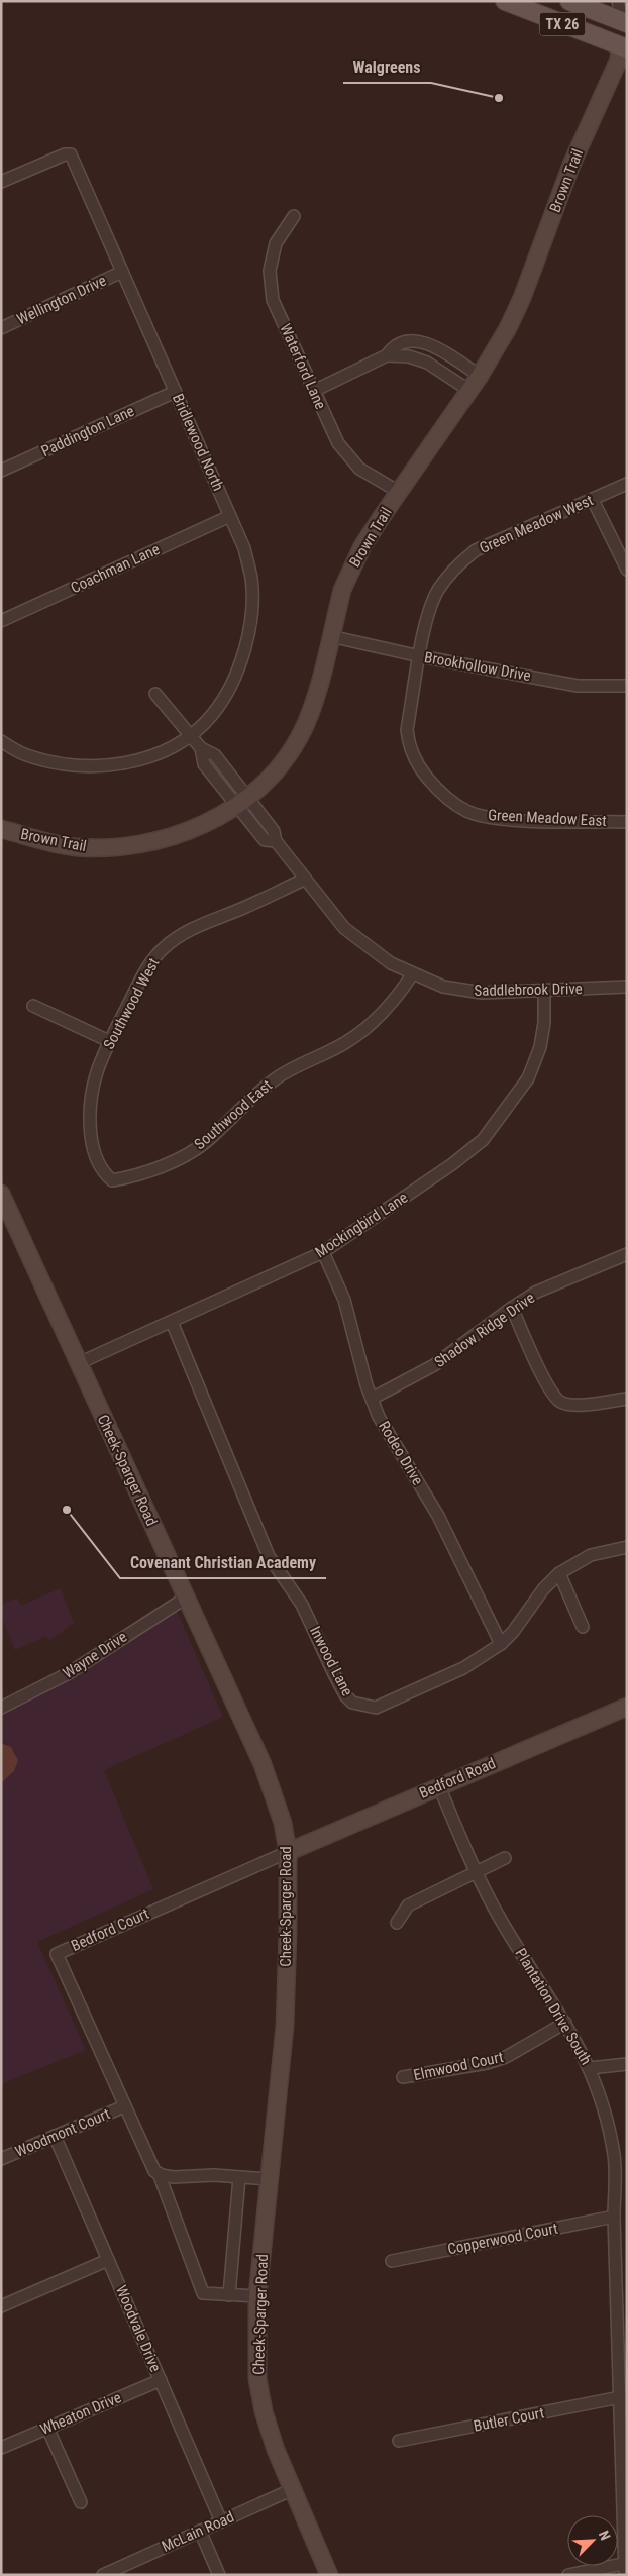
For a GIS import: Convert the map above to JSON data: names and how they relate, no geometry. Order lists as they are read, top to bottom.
{
  "streets": {
    "main road": ["TX 26"],
    "street": [
      "Brown Trail",
      "Wellington Drive",
      "Waterford Lane",
      "Paddington Lane",
      "Bridlewood North",
      "Green Meadow West",
      "Coachman Lane",
      "Brookhollow Drive",
      "Green Meadow East",
      "Saddlebrook Drive",
      "Southwood West",
      "Southwood East",
      "Mockingbird Lane",
      "Shadow Ridge Drive",
      "Rodeo Drive",
      "Cheek-Sparger Road",
      "Wayne Drive",
      "Inwood Lane",
      "Bedford Road",
      "Bedford Court",
      "Plantation Drive South",
      "Elmwood Court",
      "Woodmont Court",
      "Copperwood Court",
      "Woodvale Drive",
      "Wheaton Drive",
      "Butler Court",
      "McLain Road"
    ]
  },
  "crossings": [
    ["TX 26", "Brown Trail"],
    ["Brown Trail", "Waterford Lane"],
    ["Brown Trail", "Brookhollow Drive"],
    ["Brown Trail", "Saddlebrook Drive"],
    ["Wellington Drive", "Bridlewood North"],
    ["Paddington Lane", "Bridlewood North"],
    ["Bridlewood North", "Coachman Lane"],
    ["Bridlewood North", "Saddlebrook Drive"],
    ["Green Meadow West", "Brookhollow Drive"],
    ["Green Meadow West", "Green Meadow East"],
    ["Brookhollow Drive", "Green Meadow East"],
    ["Saddlebrook Drive", "Southwood West"],
    ["Saddlebrook Drive", "Southwood East"],
    ["Saddlebrook Drive", "Mockingbird Lane"],
    ["Southwood West", "Southwood East"],
    ["Mockingbird Lane", "Rodeo Drive"],
    ["Mockingbird Lane", "Cheek-Sparger Road"],
    ["Mockingbird Lane", "Inwood Lane"],
    ["Shadow Ridge Drive", "Rodeo Drive"],
    ["Rodeo Drive", "Inwood Lane"],
    ["Cheek-Sparger Road", "Wayne Drive"],
    ["Cheek-Sparger Road", "Bedford Road"],
    ["Cheek-Sparger Road", "Bedford Court"],
    ["Cheek-Sparger Road", "McLain Road"],
    ["Bedford Road", "Bedford Court"],
    ["Bedford Road", "Plantation Drive South"],
    ["Bedford Court", "Woodmont Court"],
    ["Plantation Drive South", "Elmwood Court"],
    ["Plantation Drive South", "Copperwood Court"],
    ["Plantation Drive South", "Butler Court"],
    ["Woodmont Court", "Woodvale Drive"],
    ["Woodvale Drive", "Wheaton Drive"],
    ["Woodvale Drive", "McLain Road"]
  ],
  "places": ["Walgreens", "Covenant Christian Academy"],
  "north": "top right"
}
